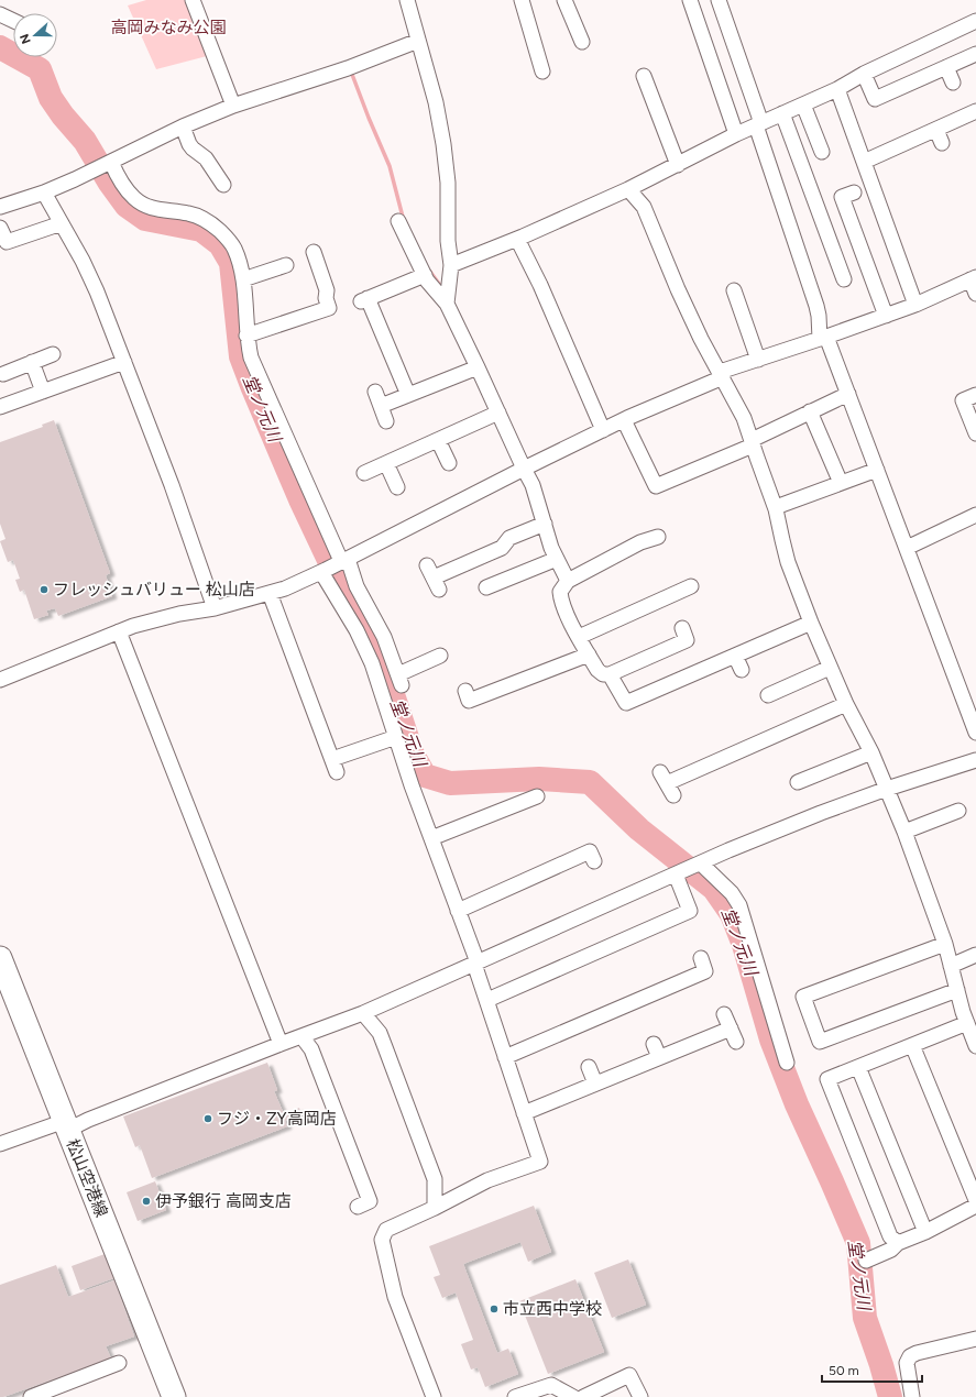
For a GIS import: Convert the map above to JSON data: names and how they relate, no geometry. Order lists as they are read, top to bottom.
{
  "streets": {
    "main road": ["松山空港線"]
  },
  "water": ["堂ノ元川"],
  "parks": ["高岡みなみ公園"],
  "places": [
    "フレッシュバリュー 松山店",
    "フジ・ZY高岡店",
    "伊予銀行 高岡支店",
    "市立西中学校"
  ],
  "scale_bar": "50 m",
  "north": "left"
}
